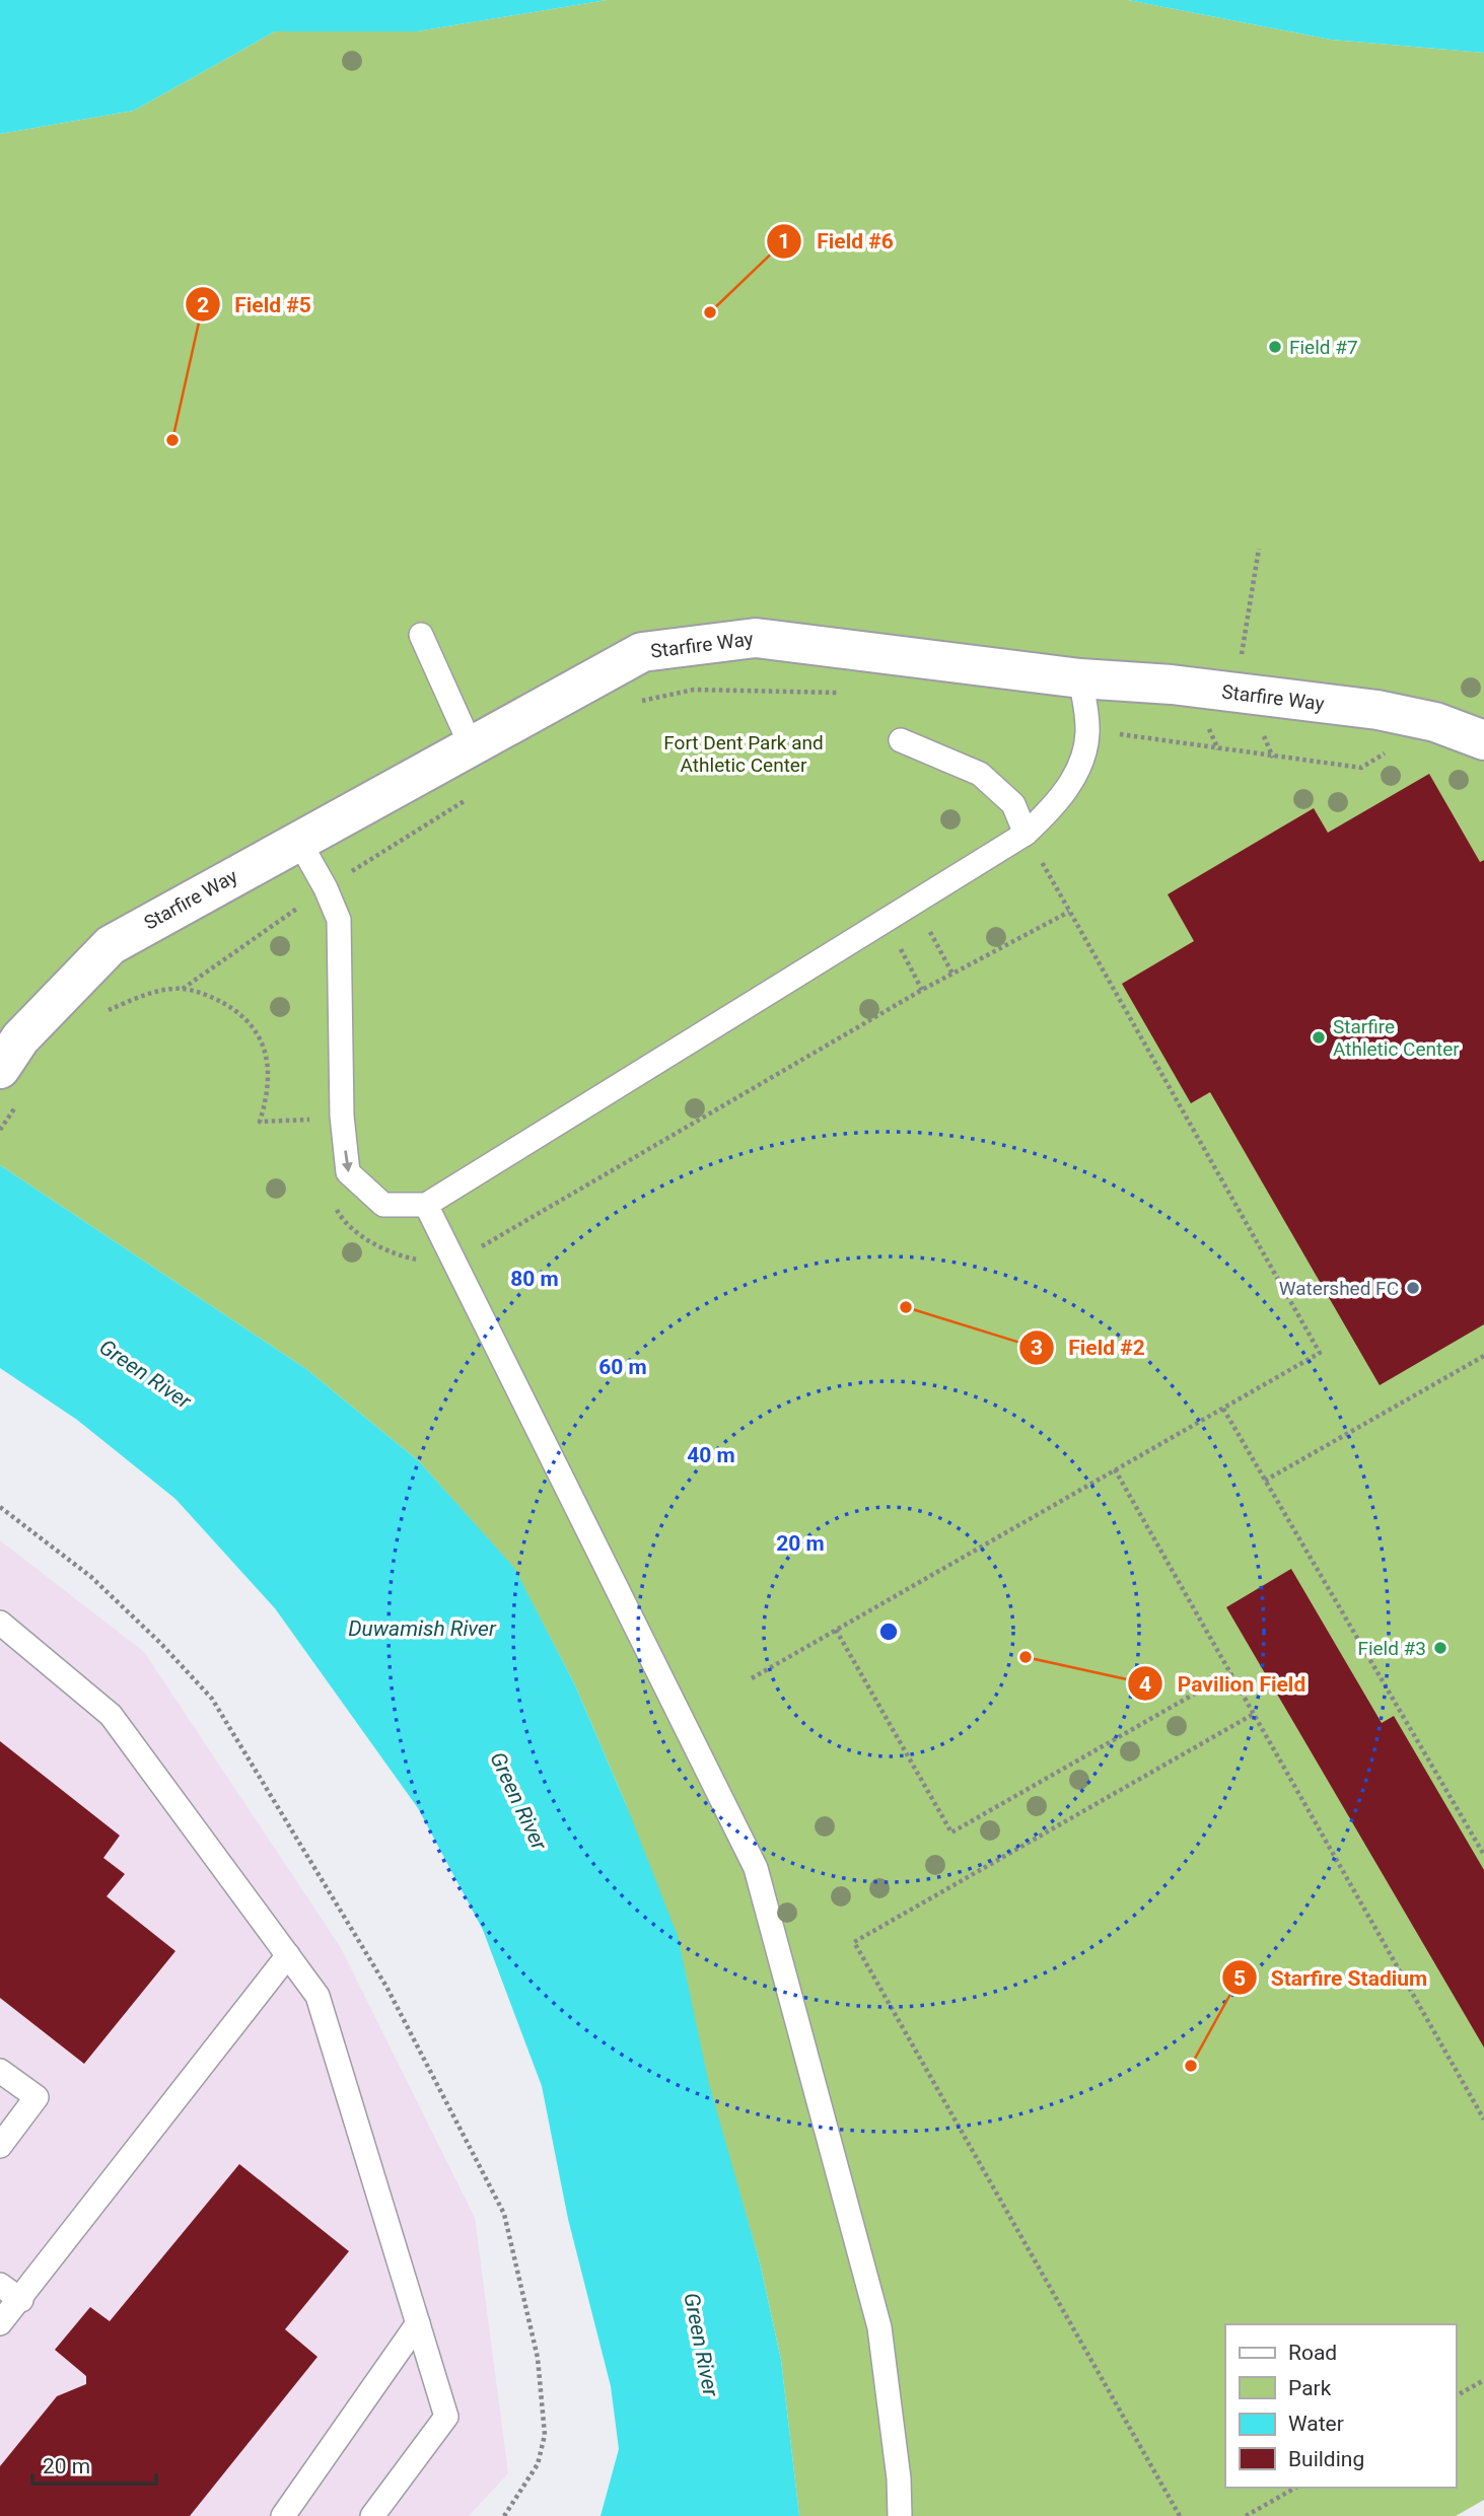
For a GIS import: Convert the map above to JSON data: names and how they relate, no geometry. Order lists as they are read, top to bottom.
{
  "streets": {
    "street": ["Starfire Way"]
  },
  "water": ["Green River", "Duwamish River"],
  "parks": ["Fort Dent Park and Athletic Center"],
  "places": [
    "Field #6",
    "Field #7",
    "Field #5",
    "Starfire Athletic Center",
    "Watershed FC",
    "Field #2",
    "Field #3",
    "Pavilion Field",
    "Starfire Stadium"
  ],
  "legend": [
    "Road",
    "Park",
    "Water",
    "Building"
  ],
  "scale_bar": "20 m",
  "rings": [
    "80 m",
    "60 m",
    "40 m",
    "20 m"
  ]
}
